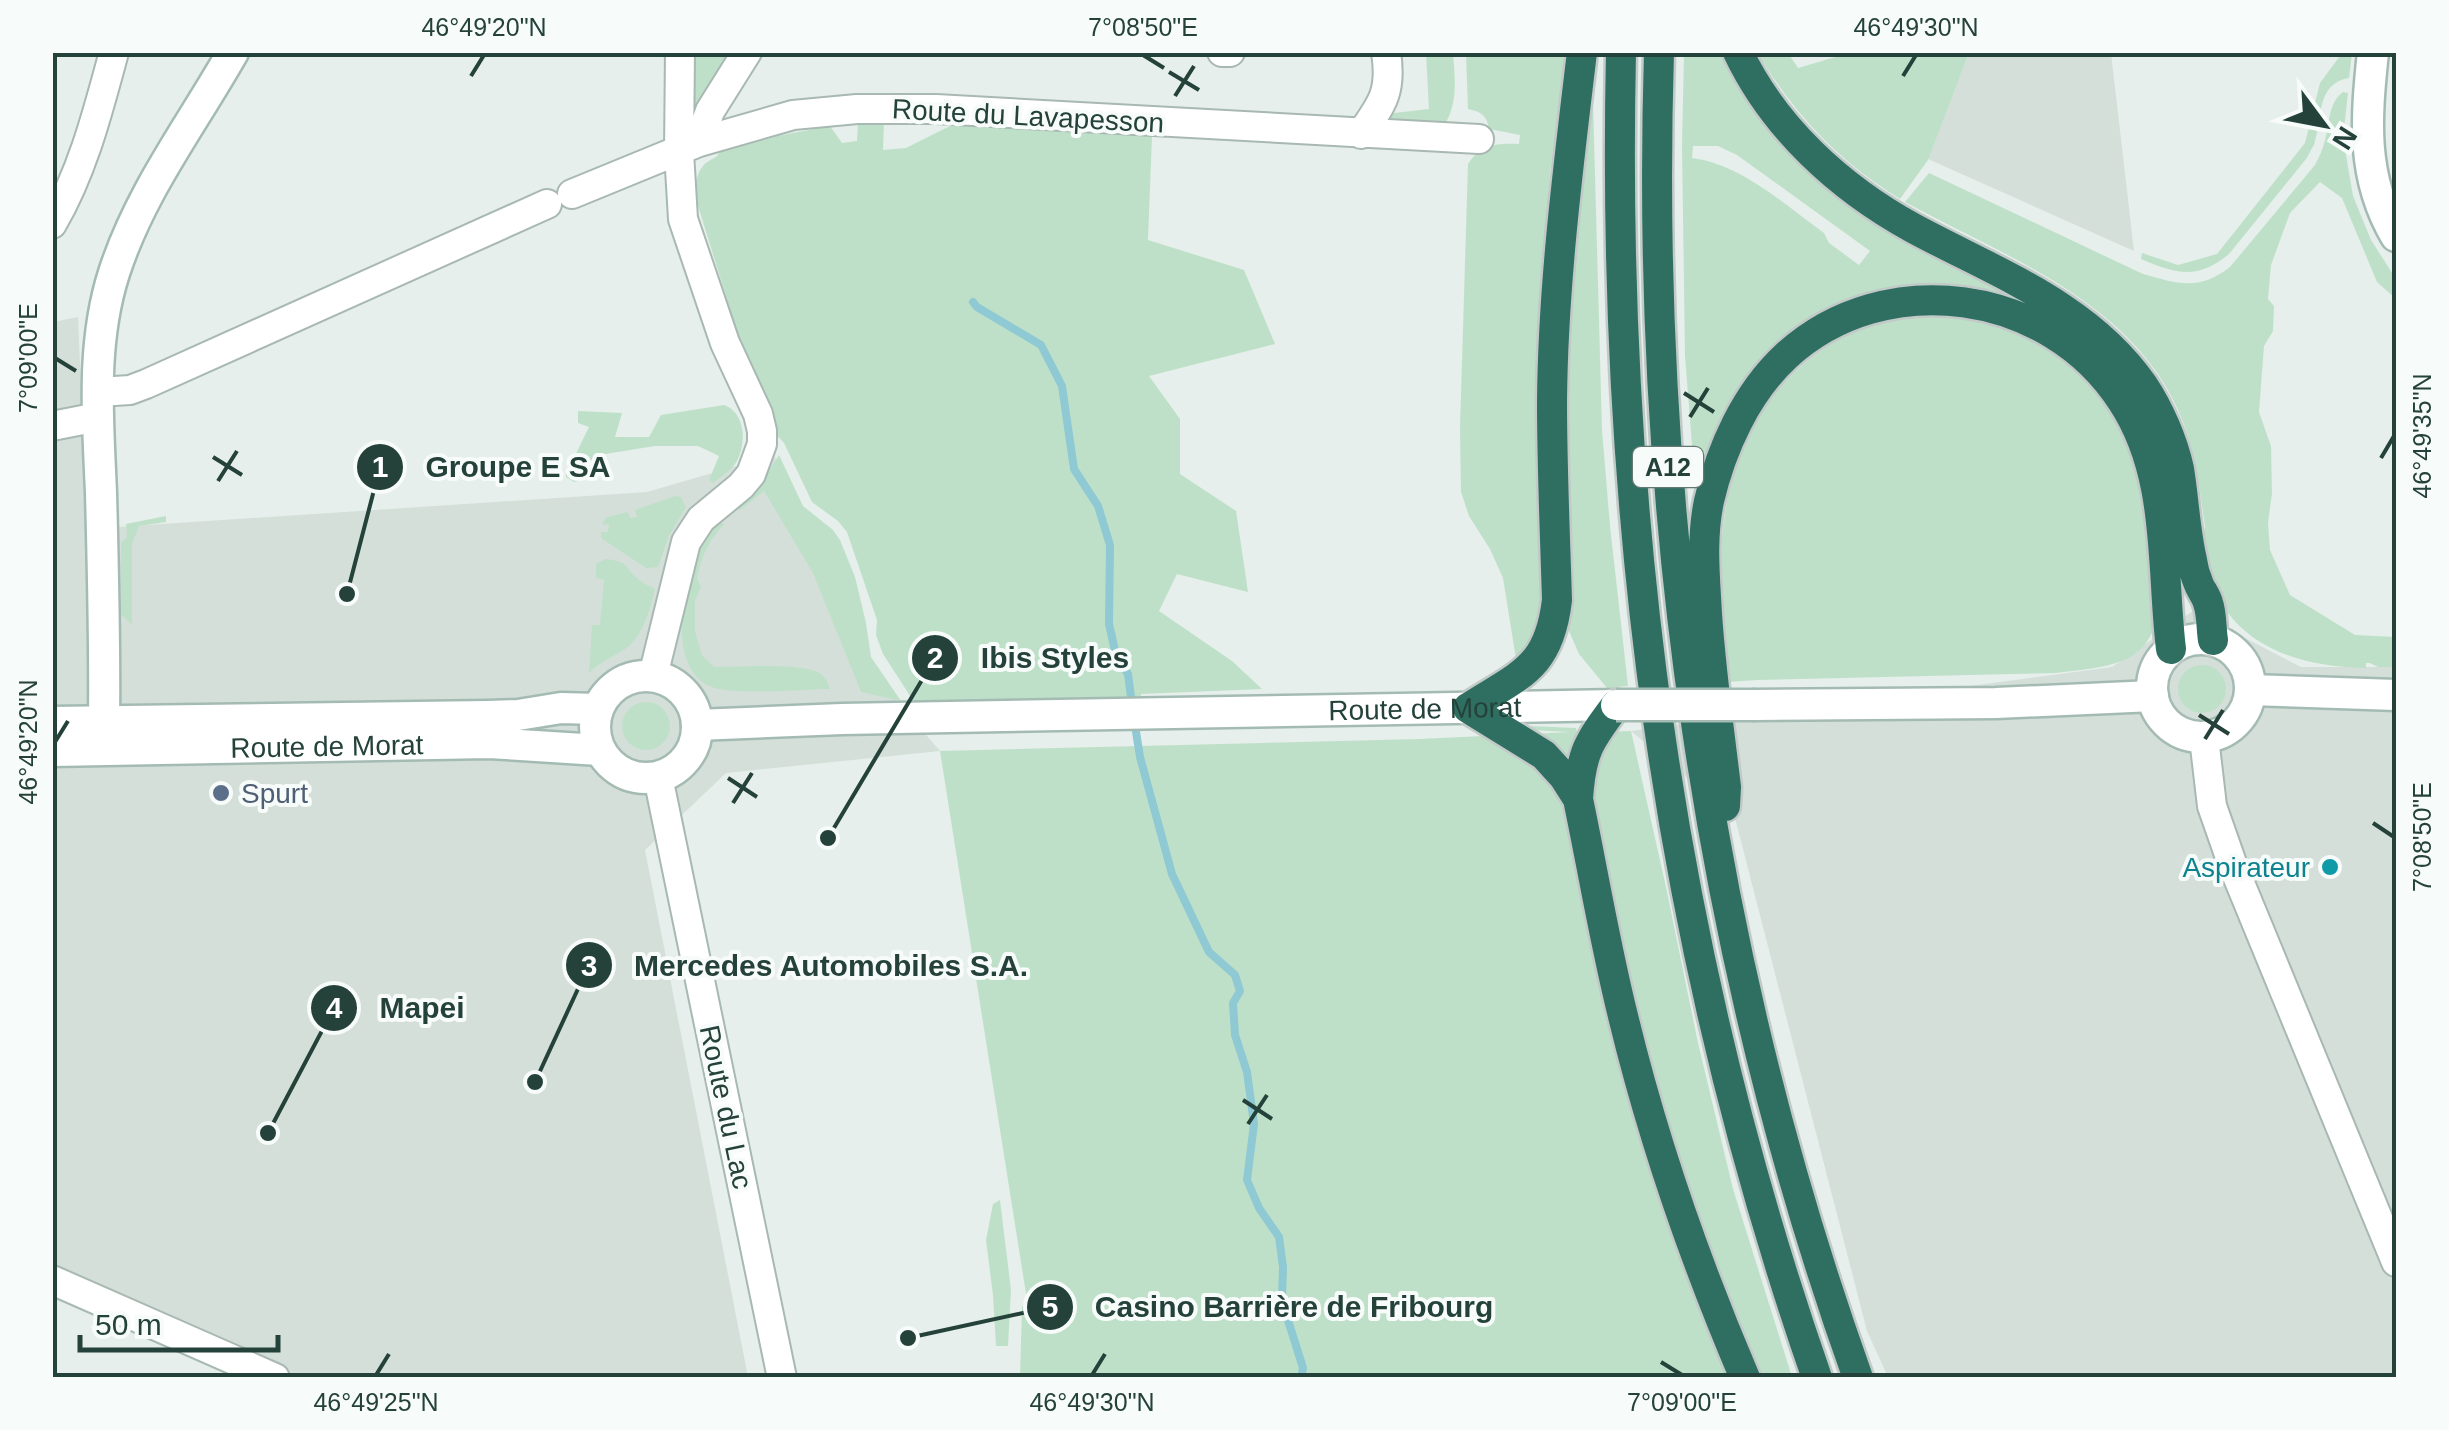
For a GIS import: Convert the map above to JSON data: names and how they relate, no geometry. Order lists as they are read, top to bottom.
{
  "streets": {
    "highway": ["A12"],
    "main road": ["Route de Morat"],
    "street": ["Route du Lavapesson", "Route du Lac"]
  },
  "crossings": [
    ["Route de Morat", "Route du Lac"]
  ],
  "places": [
    "Groupe E SA",
    "Spurt",
    "Ibis Styles",
    "Aspirateur",
    "Mercedes Automobiles S.A.",
    "Mapei",
    "Casino Barrière de Fribourg"
  ],
  "scale_bar": "50 m",
  "north": "bottom right",
  "coordinates": [
    "46°49'20\"N",
    "7°08'50\"E",
    "46°49'30\"N",
    "7°09'00\"E",
    "46°49'35\"N",
    "46°49'25\"N"
  ]
}
